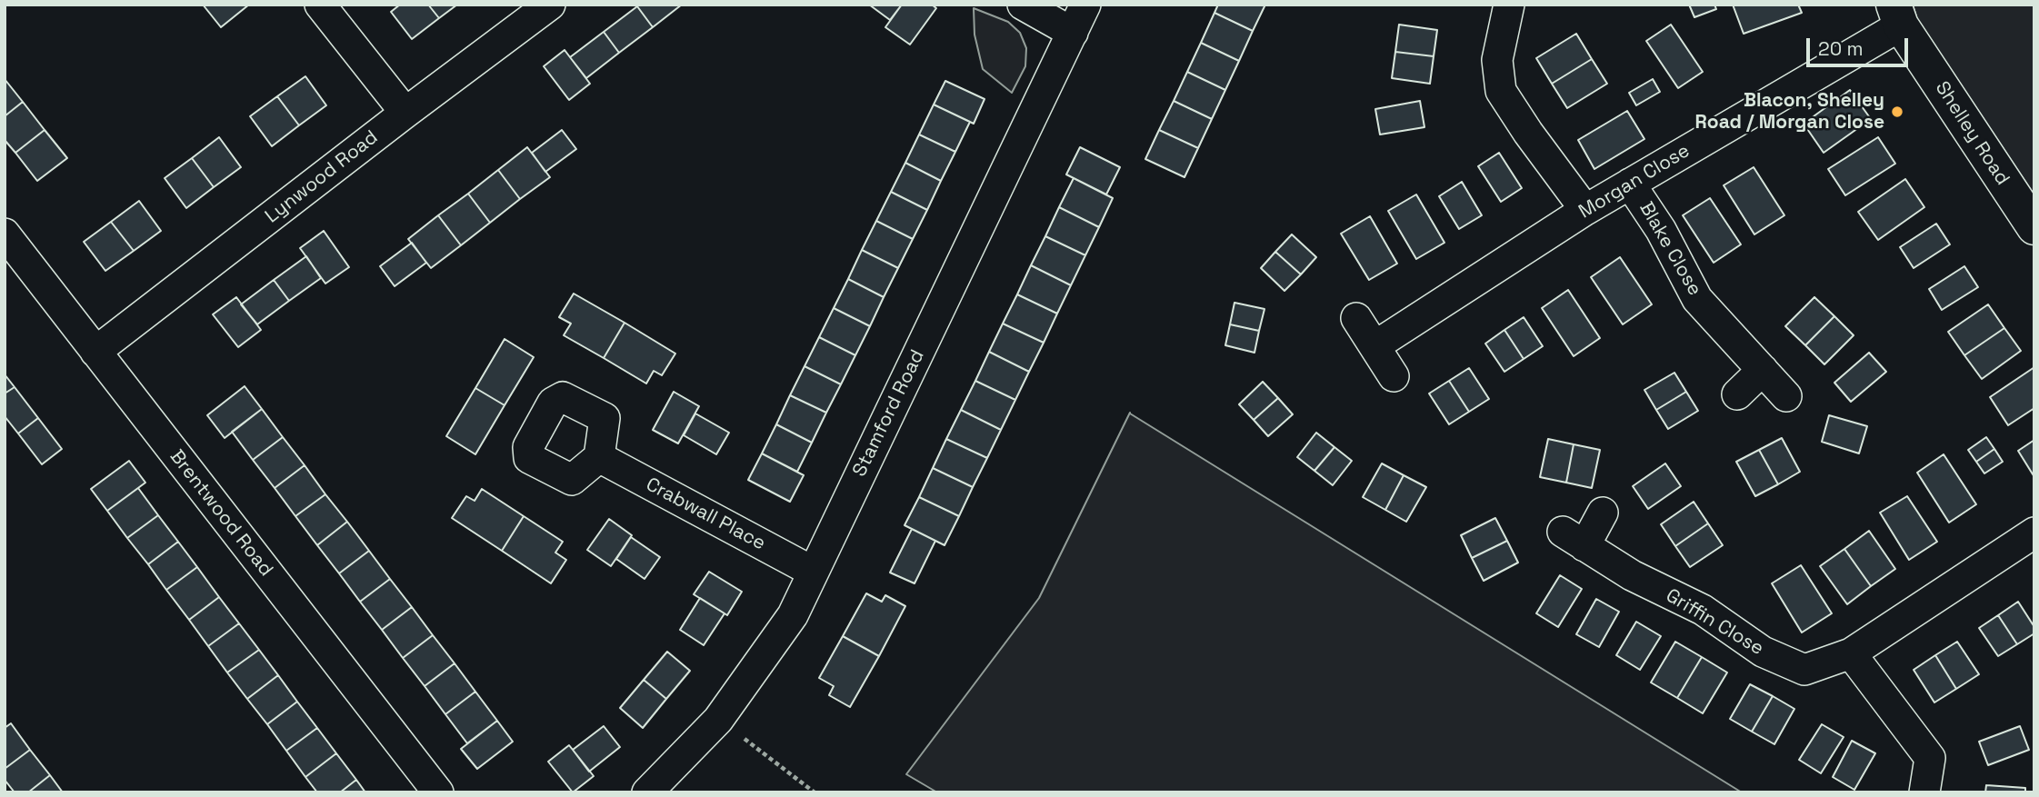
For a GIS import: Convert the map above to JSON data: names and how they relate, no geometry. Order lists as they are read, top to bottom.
{
  "streets": {
    "street": [
      "Shelley Road",
      "Lynwood Road",
      "Morgan Close",
      "Blake Close",
      "Stamford Road",
      "Brentwood Road",
      "Crabwall Place",
      "Griffin Close"
    ]
  },
  "crossings": [
    ["Shelley Road", "Morgan Close"],
    ["Lynwood Road", "Brentwood Road"],
    ["Morgan Close", "Blake Close"],
    ["Stamford Road", "Crabwall Place"]
  ],
  "places": ["Blacon, Shelley Road / Morgan Close"],
  "scale_bar": "20 m"
}
